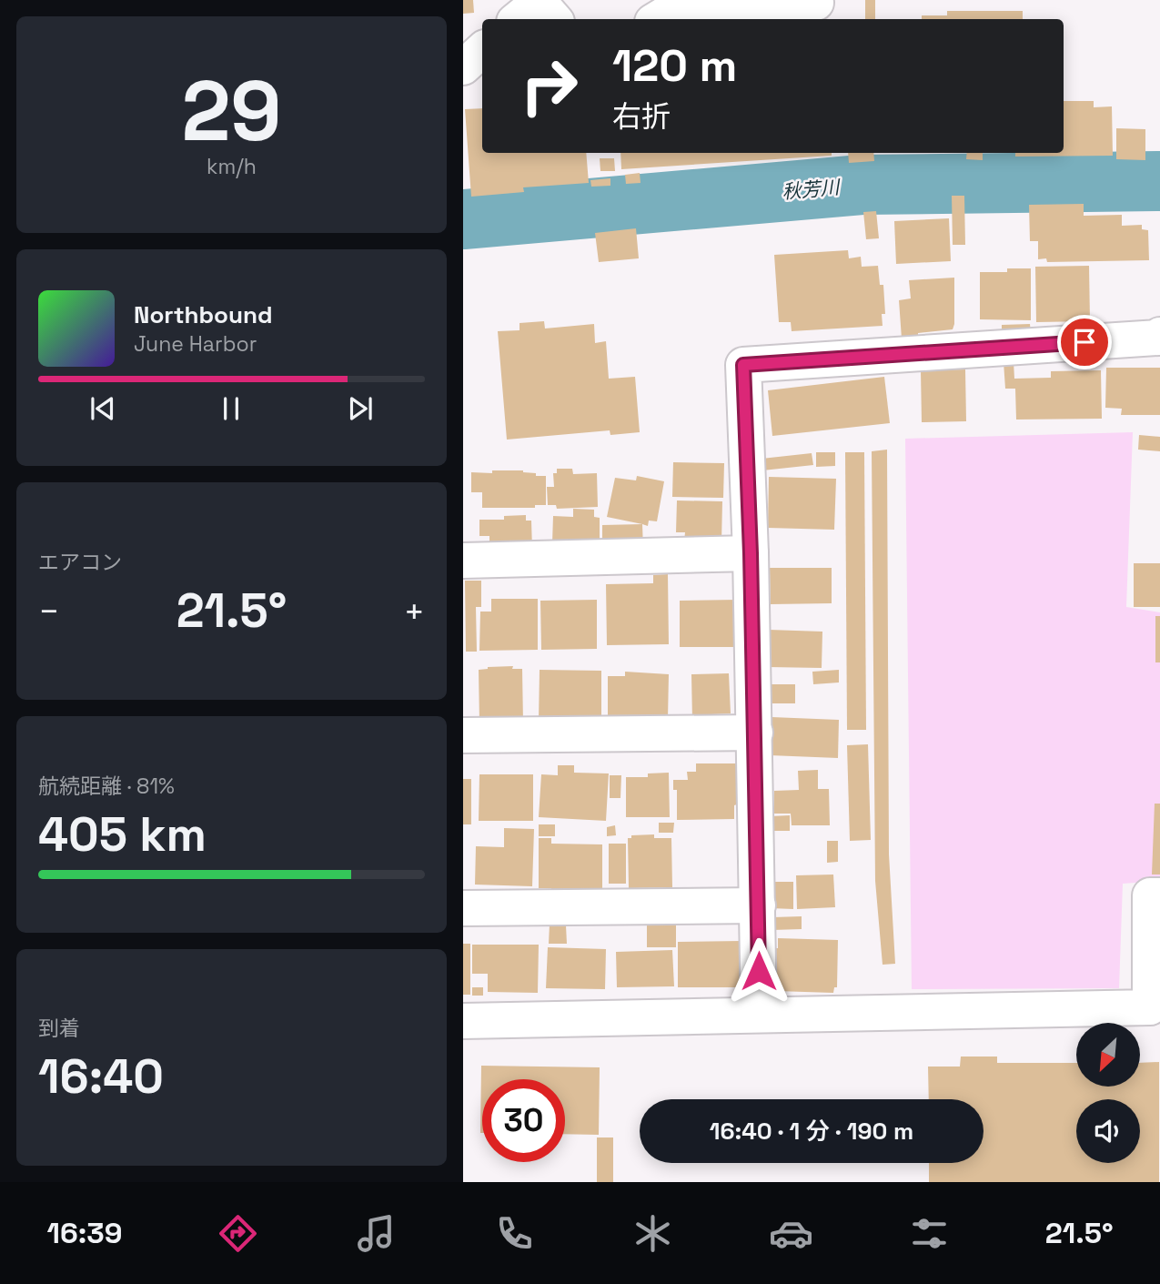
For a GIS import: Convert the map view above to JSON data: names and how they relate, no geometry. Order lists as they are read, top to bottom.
{
  "water": ["秋芳川"],
  "north": "bottom left",
  "page": {
    "tile": [
      ["29", "km/h"],
      "エアコン",
      ["航続距離 · 81%", "405 km"],
      ["到着", "16:40"]
    ],
    "turn": ["120 m", "右折"],
    "song": ["Northbound", "June Harbor"],
    "heat": ["−", "21.5°", "+"],
    "limit": "30",
    "trip": "16:40 · 1 分 · 190 m",
    "tabs": ["16:39", "21.5°"]
  }
}
